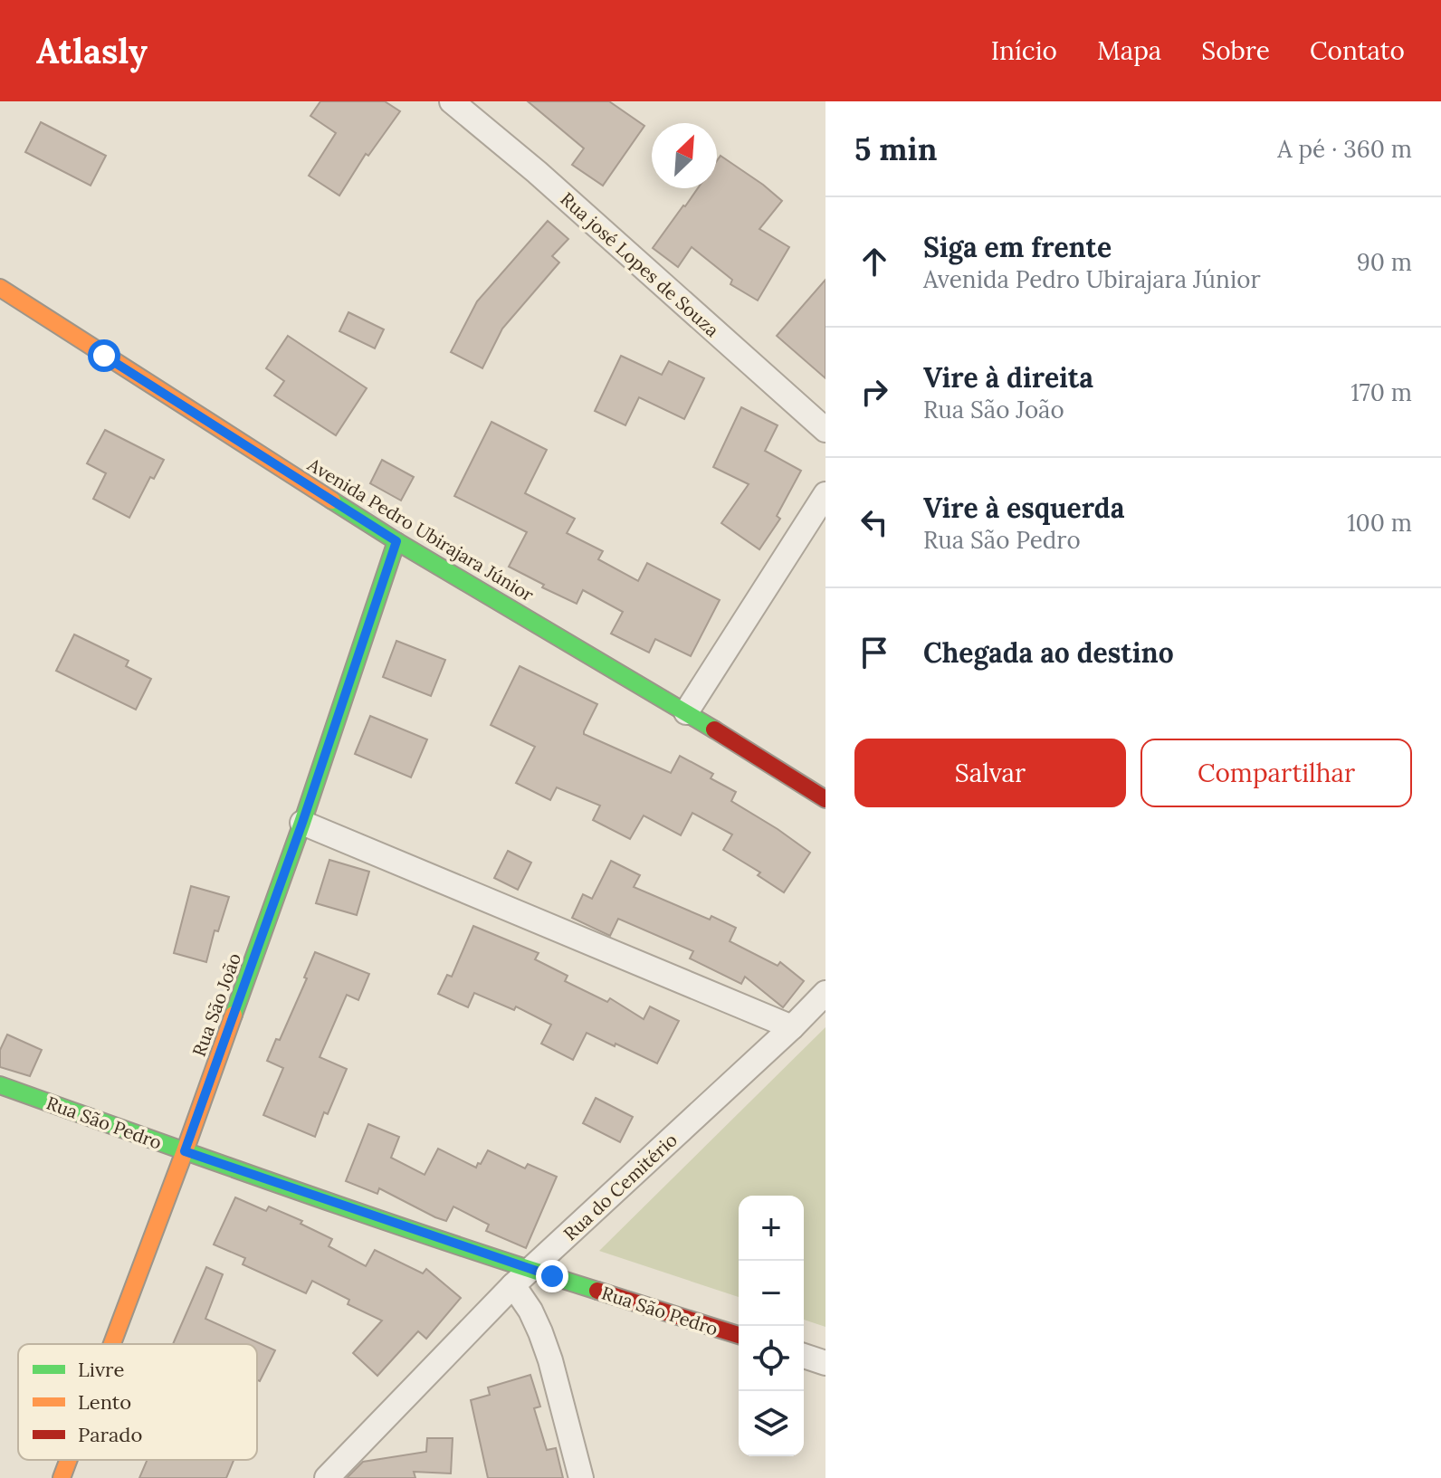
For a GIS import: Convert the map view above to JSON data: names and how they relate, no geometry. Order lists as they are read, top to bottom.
{
  "streets": {
    "street": [
      "Rua josé Lopes de Souza",
      "Avenida Pedro Ubirajara Júnior",
      "Rua São João",
      "Rua São Pedro",
      "Rua do Cemitério"
    ]
  },
  "crossings": [
    ["Avenida Pedro Ubirajara Júnior", "Rua São João"],
    ["Rua São João", "Rua São Pedro"],
    ["Rua São Pedro", "Rua do Cemitério"]
  ],
  "legend": ["Livre", "Lento", "Parado"],
  "north": "top right",
  "page": {
    "header": "Atlasly",
    "nav": [
      "Início",
      "Mapa",
      "Sobre",
      "Contato"
    ],
    "heading": ["5 min", "A pé · 360 m"],
    "list": [
      ["Siga em frente", "Avenida Pedro Ubirajara Júnior", "90 m"],
      ["Vire à direita", "Rua São João", "170 m"],
      ["Vire à esquerda", "Rua São Pedro", "100 m"],
      "Chegada ao destino"
    ],
    "buttons": ["Salvar", "Compartilhar"],
    "map_buttons": ["+", "−"]
  }
}
